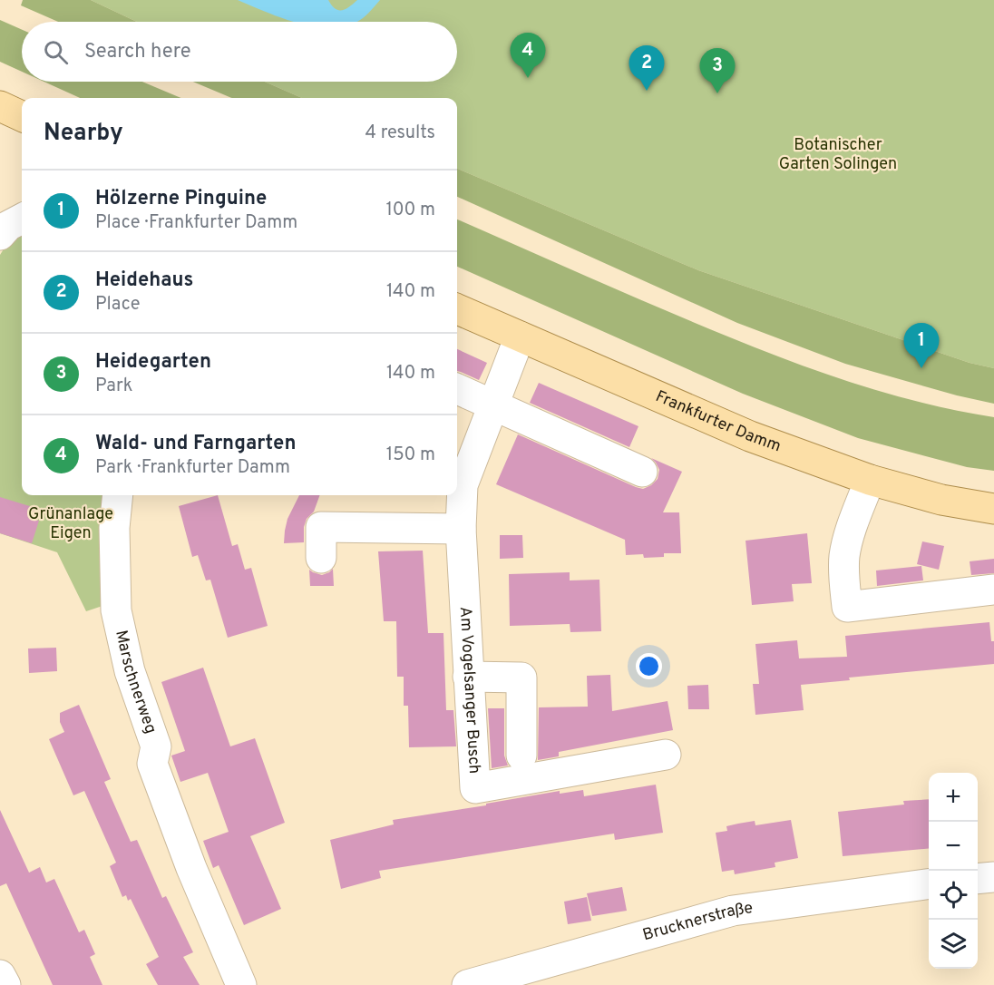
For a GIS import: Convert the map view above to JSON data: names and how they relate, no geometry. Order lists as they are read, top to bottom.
{
  "streets": {
    "main road": ["Frankfurter Damm"],
    "street": ["Marschnerweg", "Am Vogelsanger Busch", "Brucknerstraße"]
  },
  "crossings": [
    ["Frankfurter Damm", "Am Vogelsanger Busch"]
  ],
  "parks": ["Botanischer Garten Solingen", "Grünanlage Eigen"],
  "page": {
    "search": "Search here",
    "pins": [
      "4",
      "2",
      "3",
      "1"
    ],
    "heading": ["Nearby", "4 results"],
    "list": [
      {
        "mark": "1",
        "name": "Hölzerne Pinguine",
        "note": "Place · Frankfurter Damm",
        "value": "100 m"
      },
      {
        "mark": "2",
        "name": "Heidehaus",
        "note": "Place",
        "value": "140 m"
      },
      {
        "mark": "3",
        "name": "Heidegarten",
        "note": "Park",
        "value": "140 m"
      },
      {
        "mark": "4",
        "name": "Wald- und Farngarten",
        "note": "Park · Frankfurter Damm",
        "value": "150 m"
      }
    ],
    "map_buttons": ["+", "−"]
  }
}
